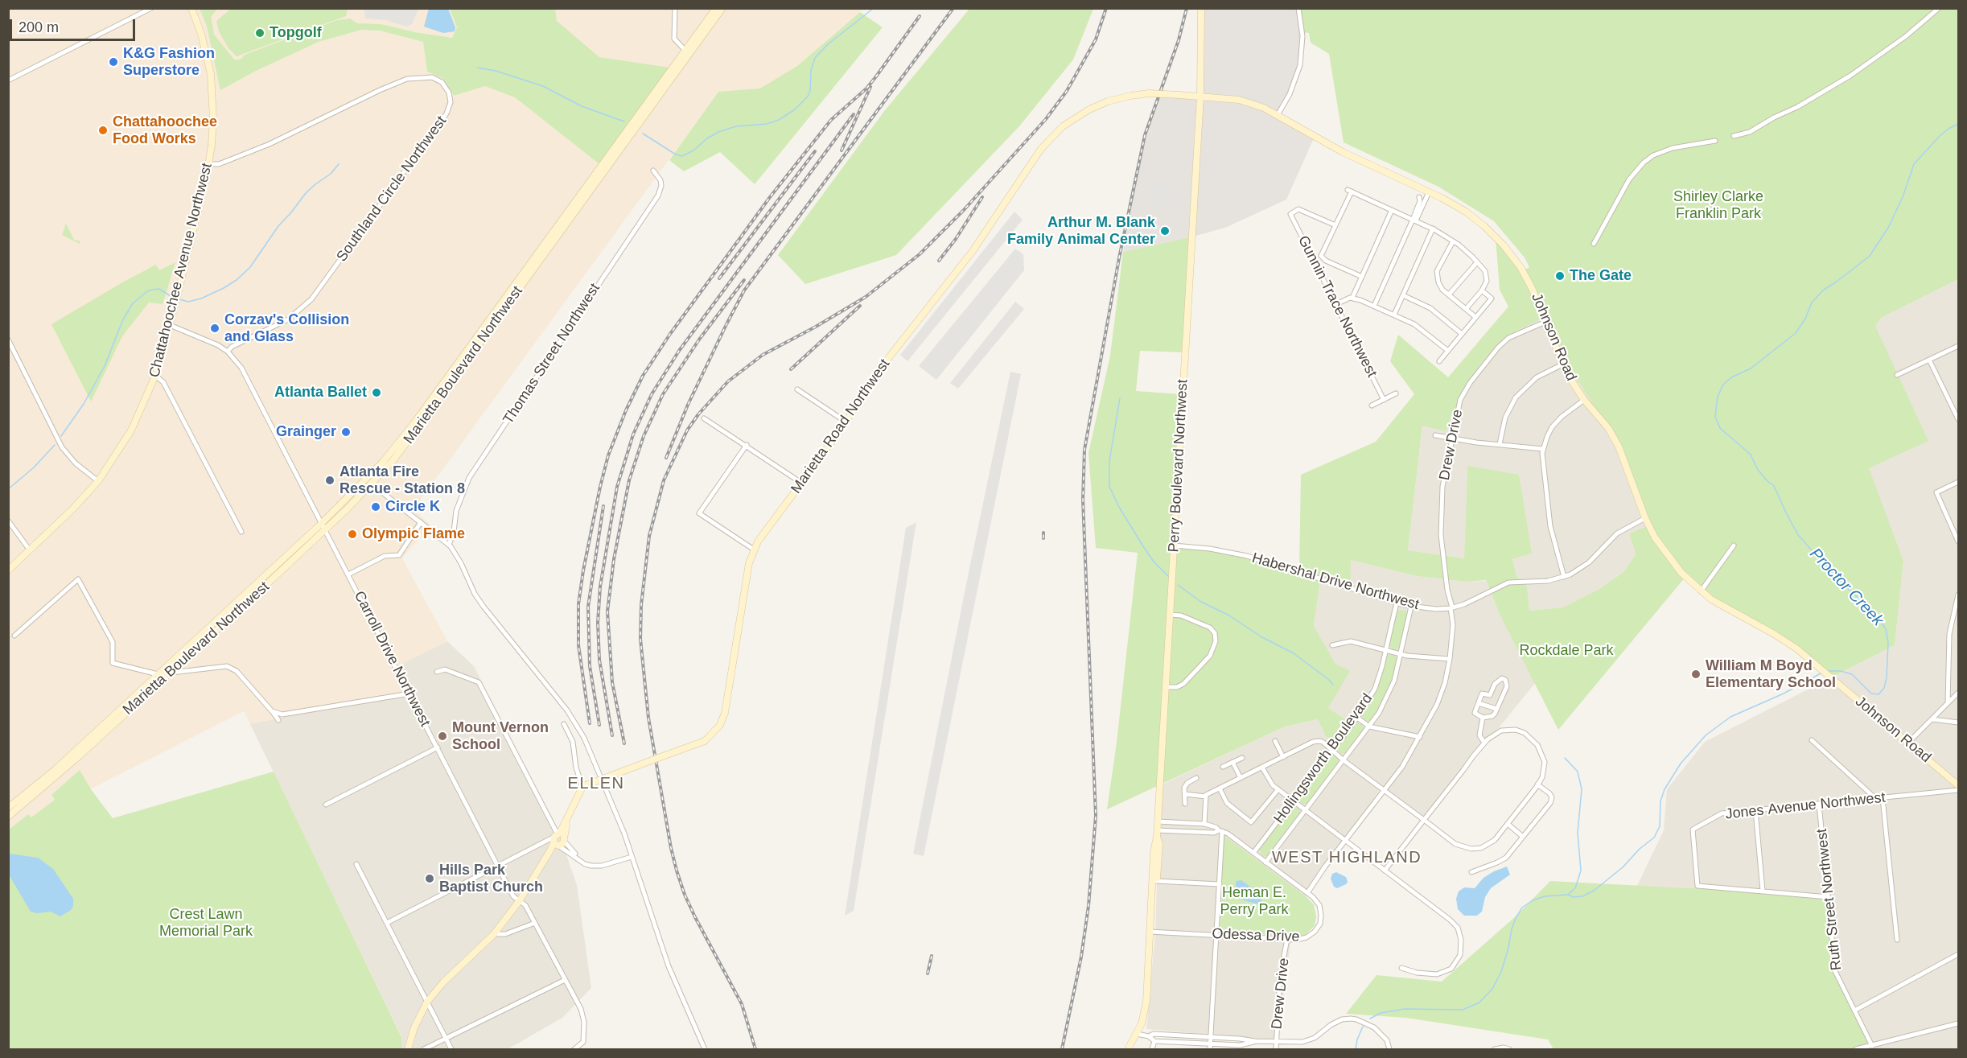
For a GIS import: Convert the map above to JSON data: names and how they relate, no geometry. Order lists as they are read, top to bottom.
{
  "streets": {
    "street": [
      "Southland Circle Northwest",
      "Chattahoochee Avenue Northwest",
      "Gunnin Trace Northwest",
      "Johnson Road",
      "Thomas Street Northwest",
      "Marietta Boulevard Northwest",
      "Marietta Road Northwest",
      "Drew Drive",
      "Perry Boulevard Northwest",
      "Habershal Drive Northwest",
      "Carroll Drive Northwest",
      "Hollingsworth Boulevard",
      "Jones Avenue Northwest",
      "Ruth Street Northwest",
      "Odessa Drive"
    ]
  },
  "crossings": [
    ["Southland Circle Northwest", "Chattahoochee Avenue Northwest"],
    ["Southland Circle Northwest", "Carroll Drive Northwest"],
    ["Chattahoochee Avenue Northwest", "Carroll Drive Northwest"],
    ["Johnson Road", "Marietta Road Northwest"],
    ["Johnson Road", "Drew Drive"],
    ["Johnson Road", "Perry Boulevard Northwest"],
    ["Johnson Road", "Habershal Drive Northwest"],
    ["Marietta Boulevard Northwest", "Carroll Drive Northwest"],
    ["Marietta Road Northwest", "Perry Boulevard Northwest"],
    ["Drew Drive", "Habershal Drive Northwest"],
    ["Drew Drive", "Odessa Drive"],
    ["Perry Boulevard Northwest", "Habershal Drive Northwest"],
    ["Perry Boulevard Northwest", "Odessa Drive"],
    ["Habershal Drive Northwest", "Hollingsworth Boulevard"],
    ["Hollingsworth Boulevard", "Odessa Drive"],
    ["Jones Avenue Northwest", "Ruth Street Northwest"]
  ],
  "districts": ["ELLEN", "WEST HIGHLAND"],
  "water": ["Proctor Creek"],
  "parks": [
    "Shirley Clarke Franklin Park",
    "Rockdale Park",
    "Heman E. Perry Park",
    "Crest Lawn Memorial Park"
  ],
  "places": [
    "Topgolf",
    "K&G Fashion Superstore",
    "Chattahoochee Food Works",
    "Arthur M. Blank Family Animal Center",
    "The Gate",
    "Corzav's Collision and Glass",
    "Atlanta Ballet",
    "Grainger",
    "Atlanta Fire Rescue - Station 8",
    "Circle K",
    "Olympic Flame",
    "William M Boyd Elementary School",
    "Mount Vernon School",
    "Hills Park Baptist Church"
  ],
  "scale_bar": "200 m"
}
